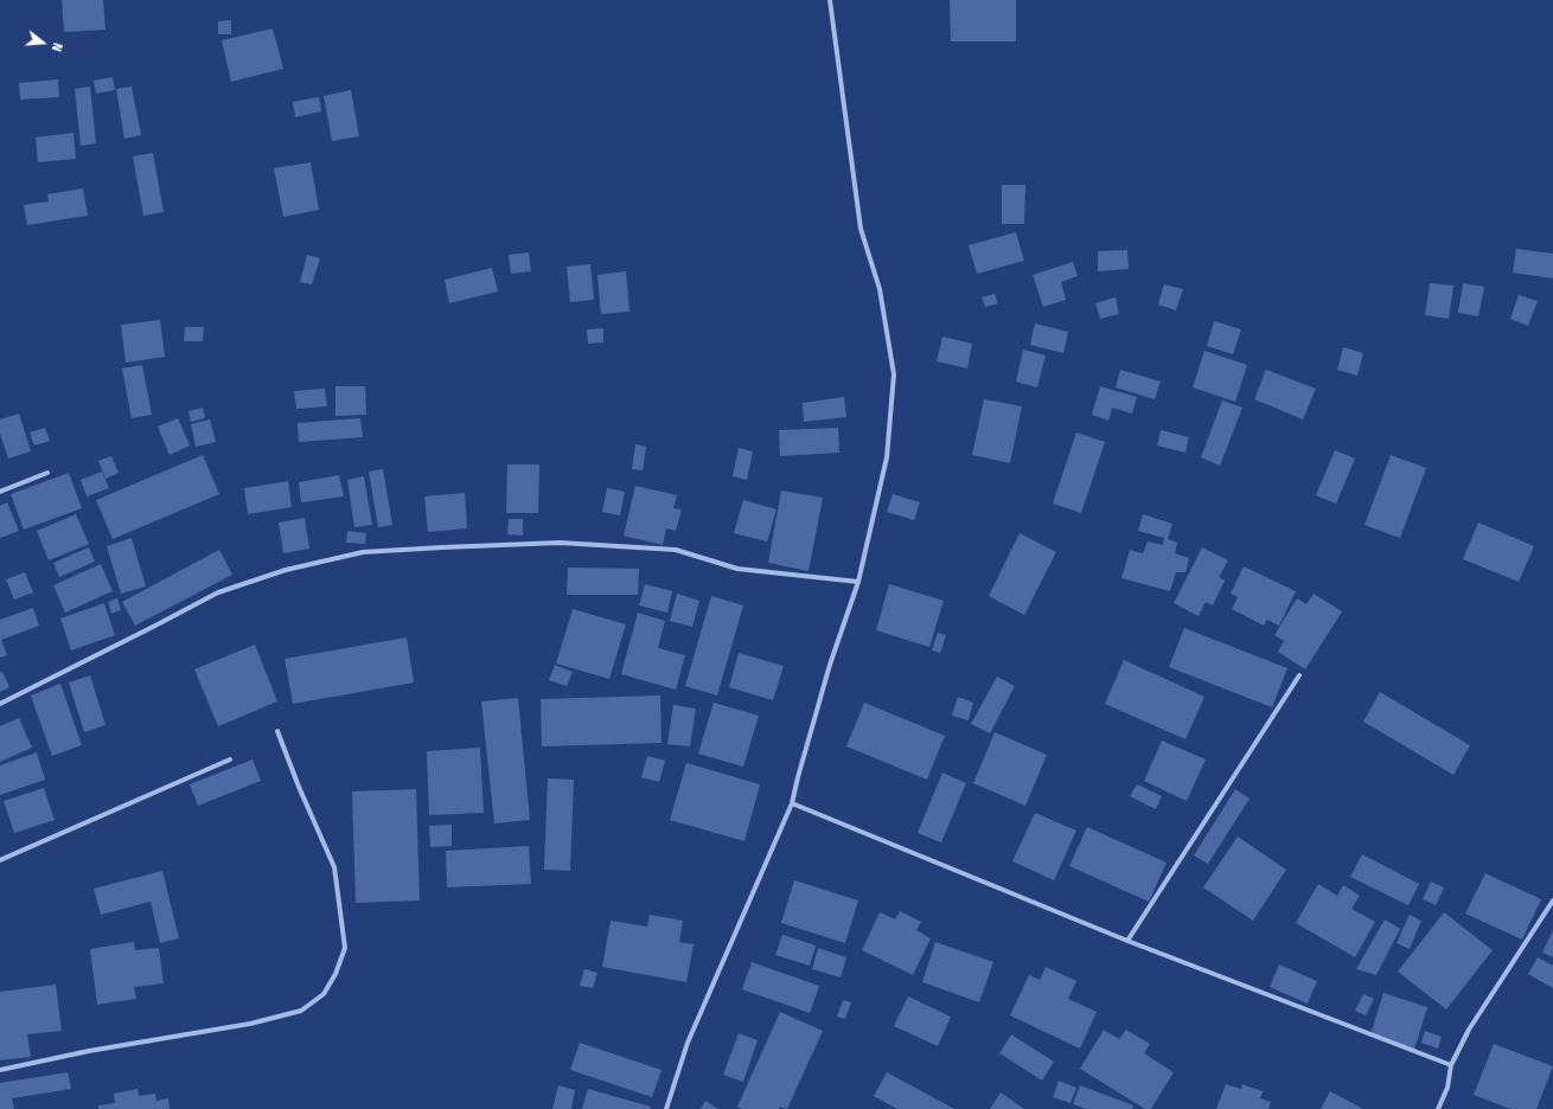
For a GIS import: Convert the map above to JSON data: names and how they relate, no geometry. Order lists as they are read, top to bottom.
{
  "north": "right"
}
